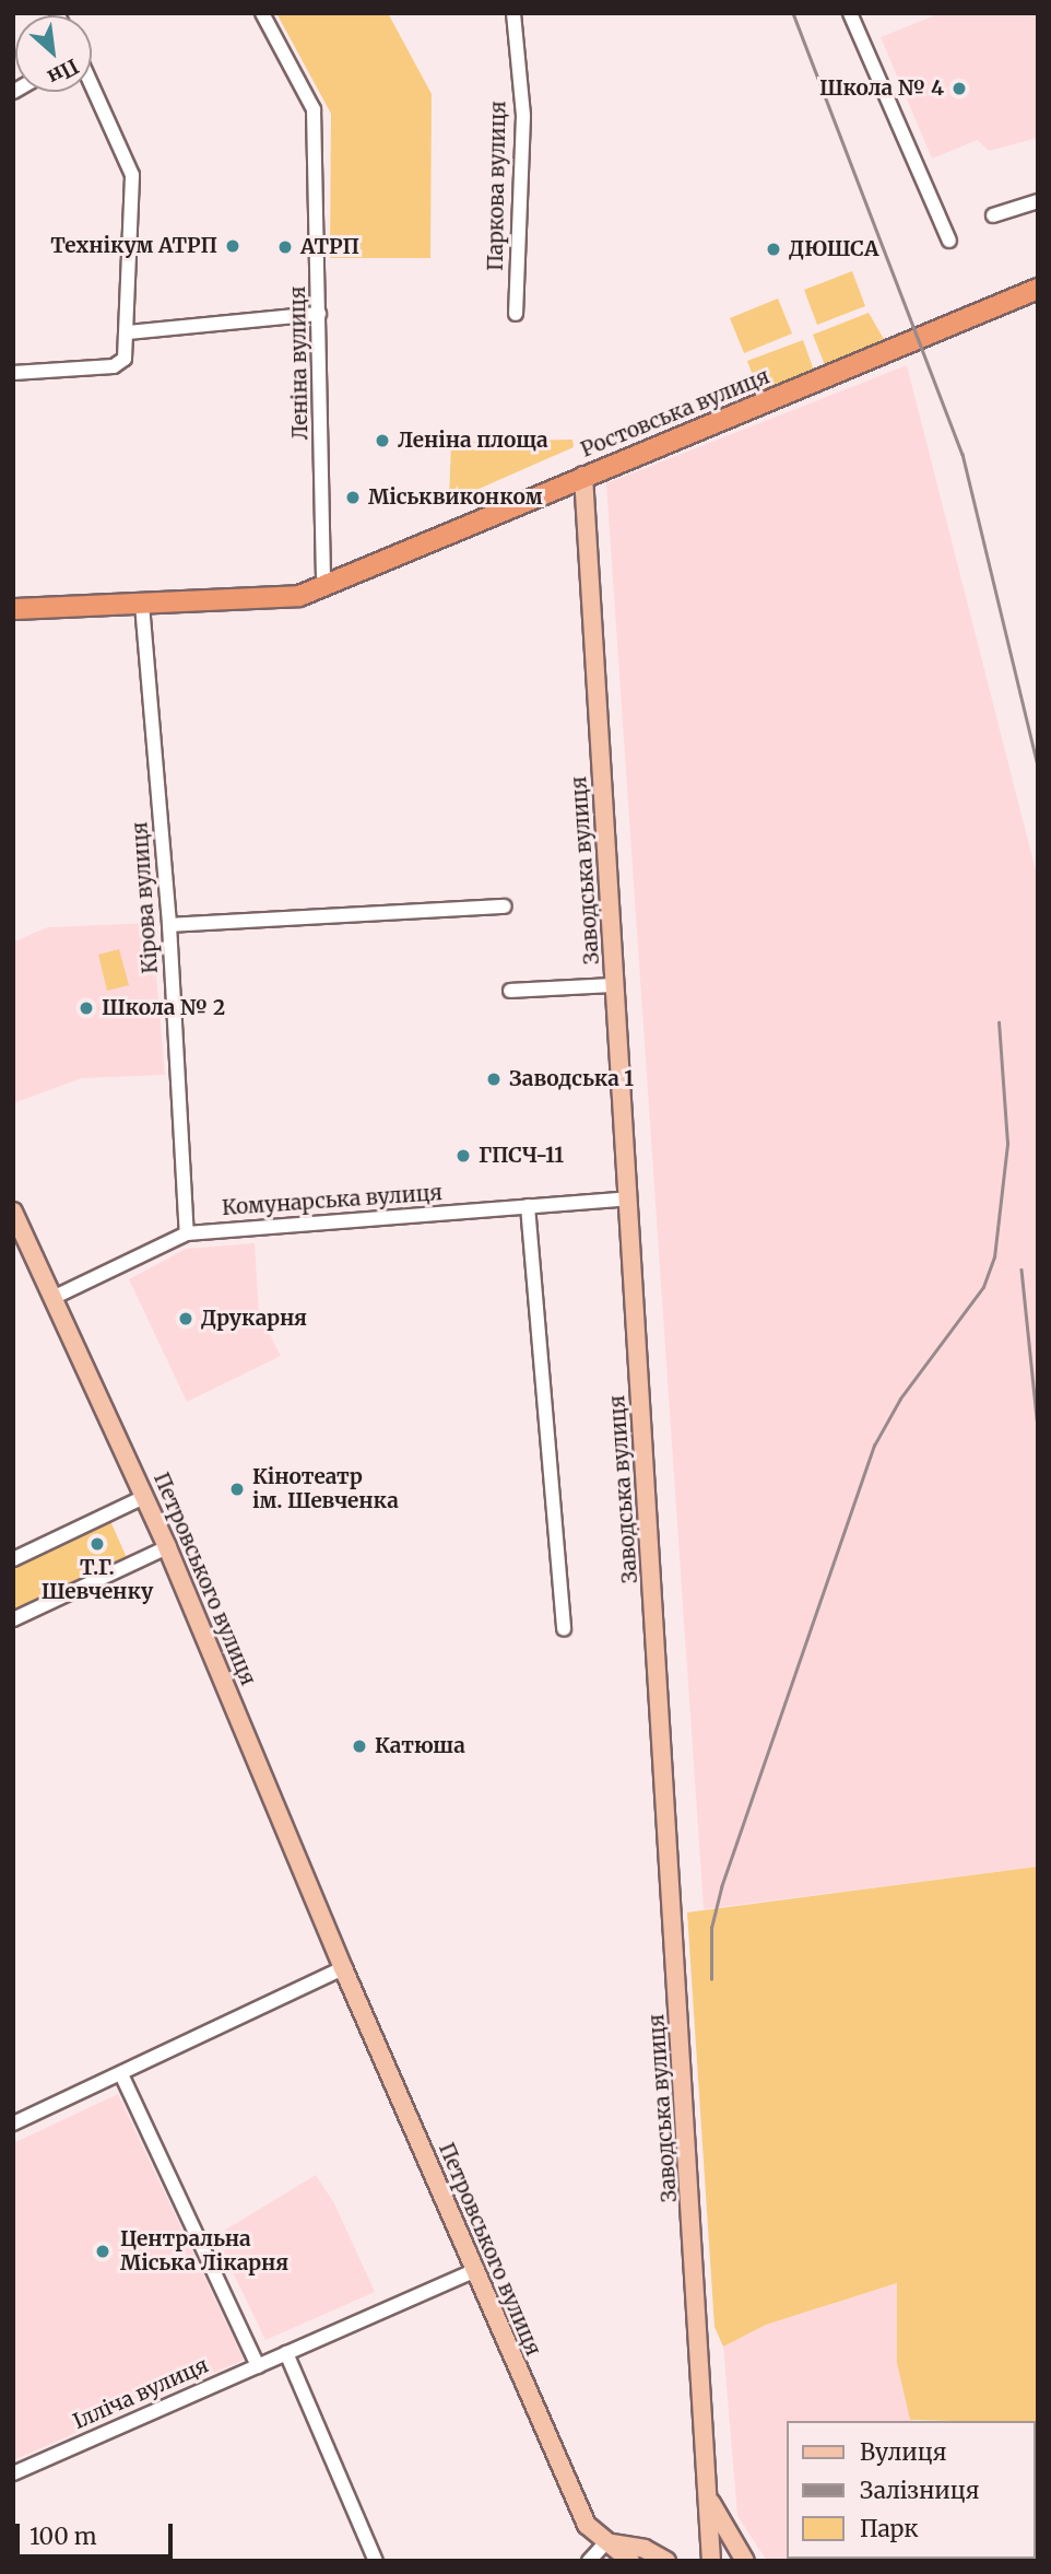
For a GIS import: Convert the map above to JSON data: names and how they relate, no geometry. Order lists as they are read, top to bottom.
{
  "streets": {
    "highway": ["Ростовська вулиця"],
    "main road": ["Заводська вулиця", "Петровського вулиця"],
    "street": [
      "Паркова вулиця",
      "Леніна вулиця",
      "Кірова вулиця",
      "Комунарська вулиця",
      "Ілліча вулиця"
    ]
  },
  "crossings": [
    ["Леніна вулиця", "Ростовська вулиця"],
    ["Ростовська вулиця", "Заводська вулиця"],
    ["Ростовська вулиця", "Кірова вулиця"],
    ["Заводська вулиця", "Комунарська вулиця"],
    ["Кірова вулиця", "Комунарська вулиця"],
    ["Комунарська вулиця", "Петровського вулиця"],
    ["Петровського вулиця", "Ілліча вулиця"]
  ],
  "places": [
    "Школа № 4",
    "Технікум АТРП",
    "АТРП",
    "ДЮШСА",
    "Леніна площа",
    "Міськвиконком",
    "Школа № 2",
    "Заводська 1",
    "ГПСЧ-11",
    "Друкарня",
    "Кінотеатр ім. Шевченка",
    "Т.Г. Шевченку",
    "Катюша",
    "Центральна Міська Лікарня"
  ],
  "legend": ["Вулиця", "Залізниця", "Парк"],
  "scale_bar": "100 m",
  "north": "bottom right"
}
